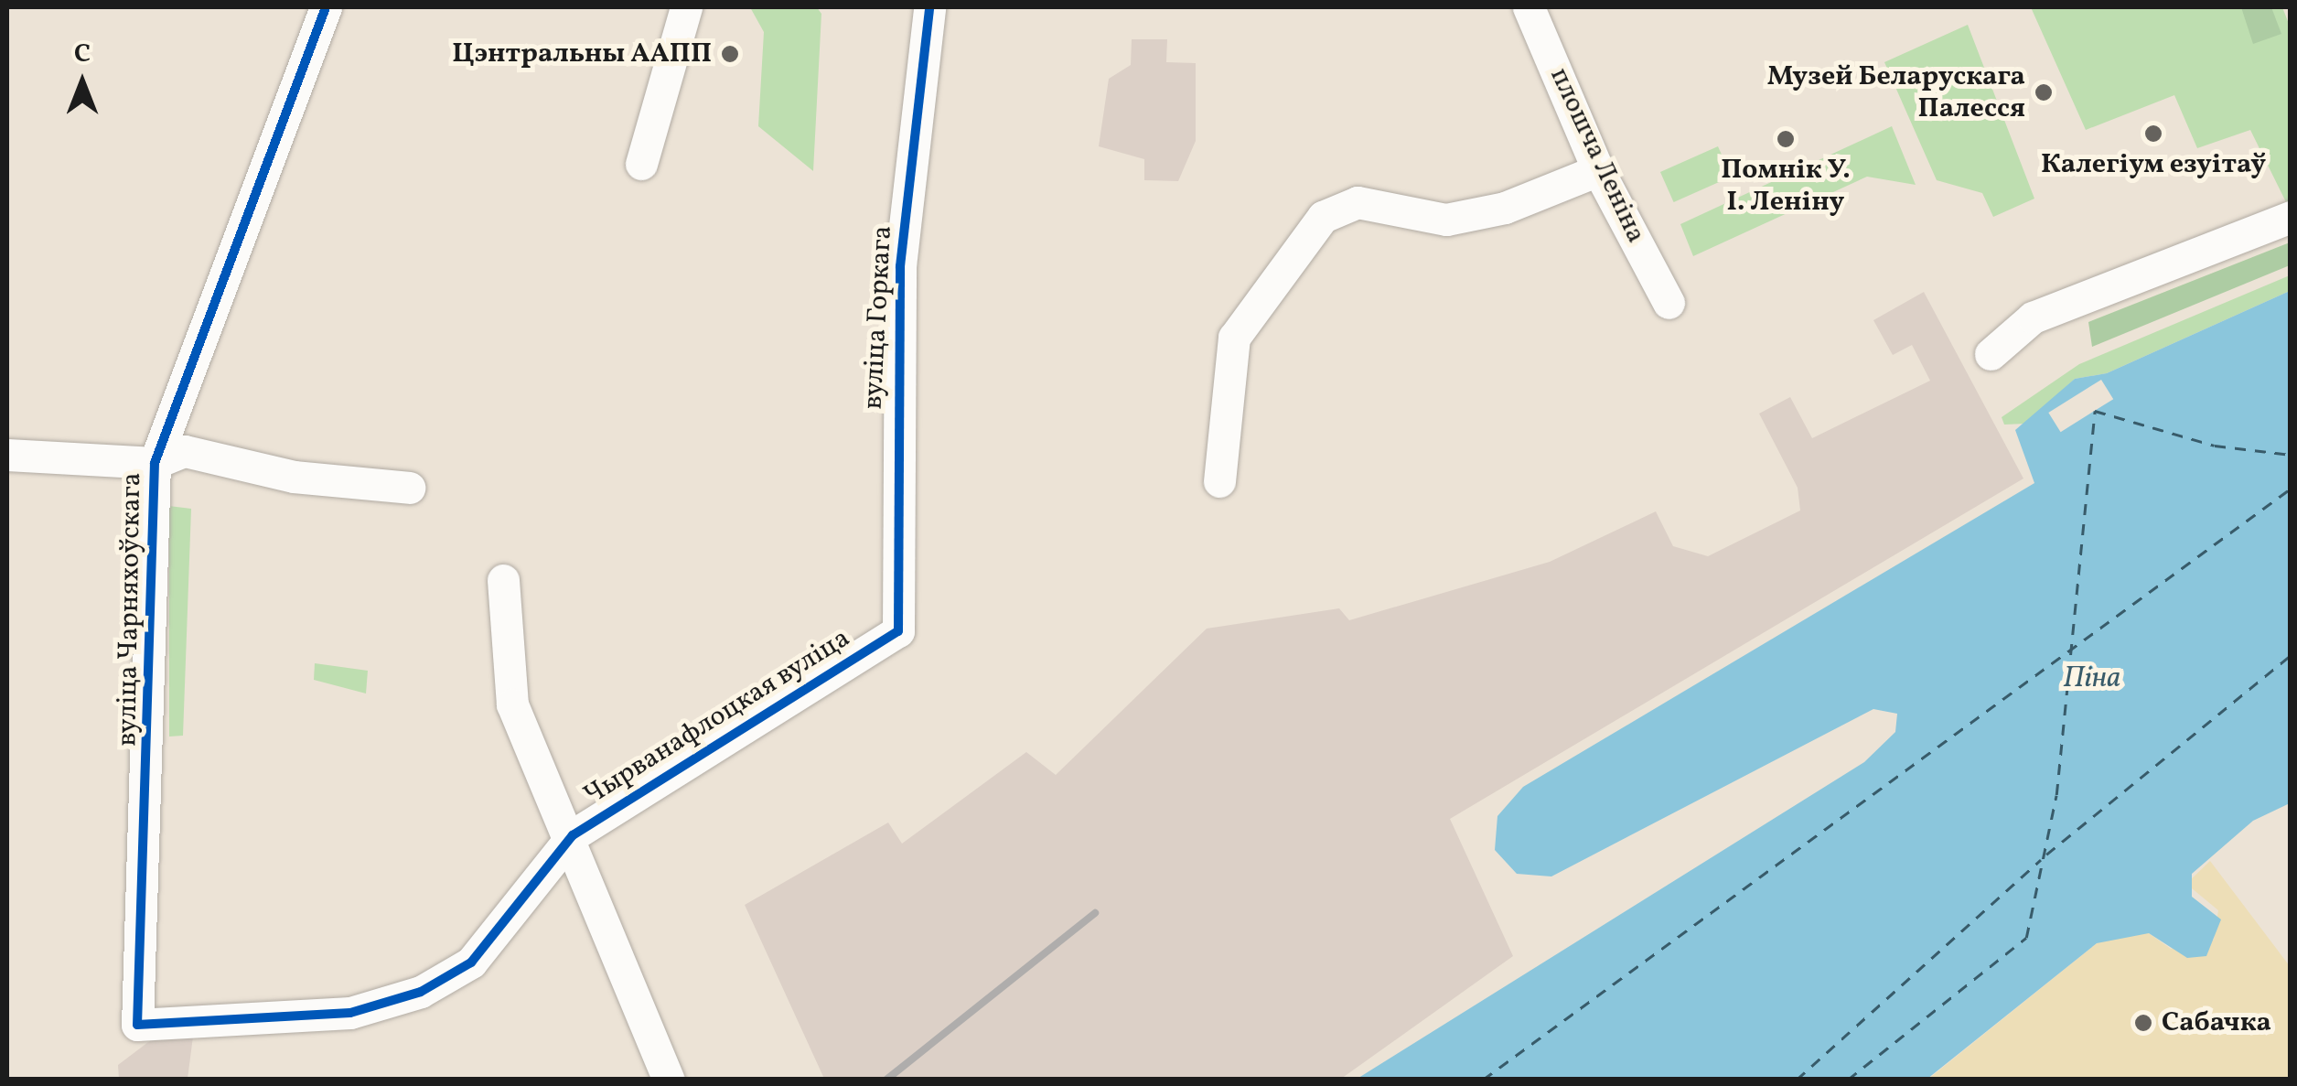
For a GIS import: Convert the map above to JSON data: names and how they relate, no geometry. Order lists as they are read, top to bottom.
{
  "streets": {
    "street": [
      "плошча Леніна",
      "вуліца Горкага",
      "вуліца Чарняхоўскага",
      "Чырванафлоцкая вуліца"
    ]
  },
  "crossings": [
    ["вуліца Горкага", "Чырванафлоцкая вуліца"],
    ["вуліца Чарняхоўскага", "Чырванафлоцкая вуліца"]
  ],
  "water": ["Піна"],
  "places": [
    "Цэнтральны ААПП",
    "Музей Беларускага Палесся",
    "Калегіум езуітаў",
    "Помнік У. І. Леніну",
    "Сабачка"
  ],
  "north": "top"
}
